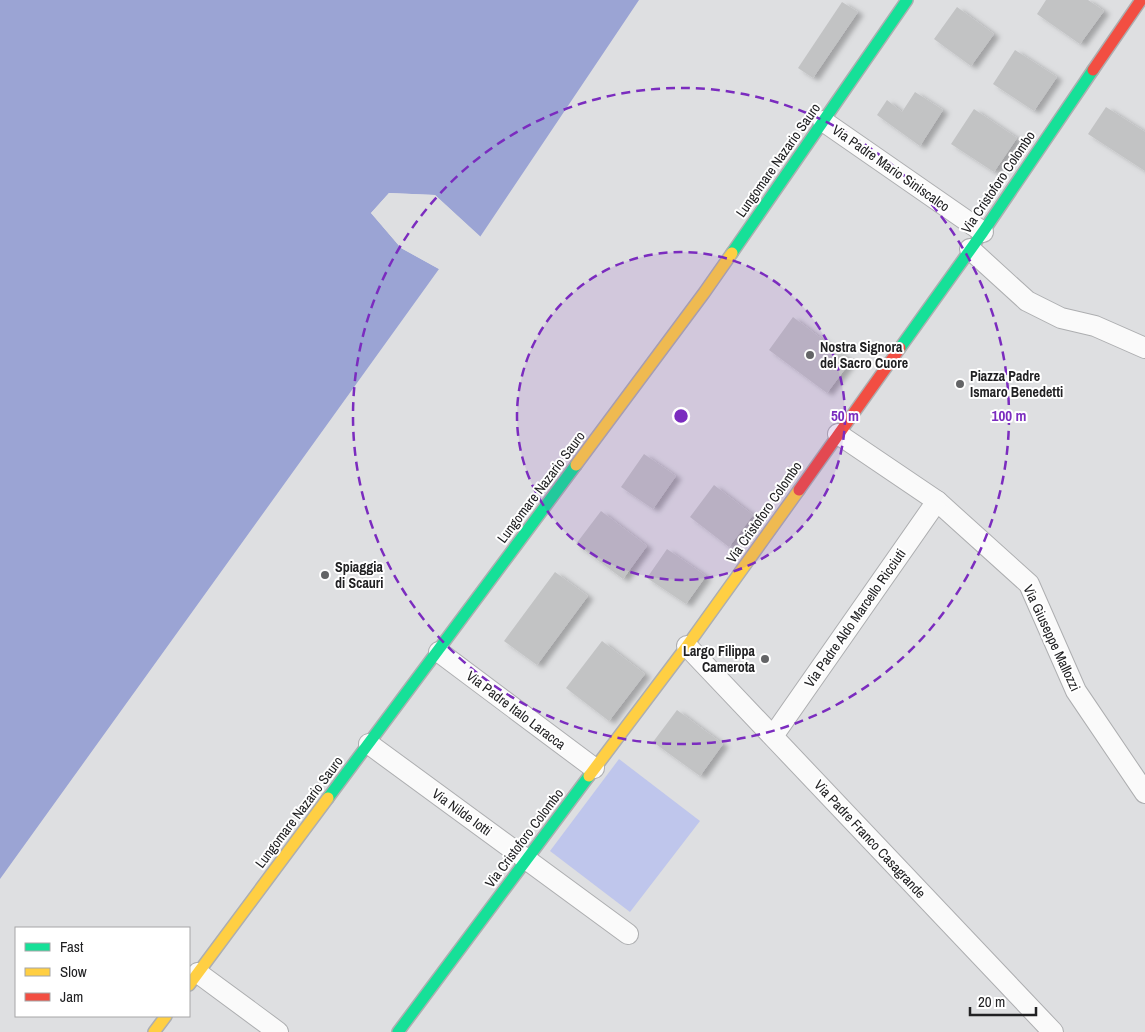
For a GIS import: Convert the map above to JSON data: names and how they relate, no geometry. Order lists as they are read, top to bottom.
{
  "streets": {
    "street": [
      "Lungomare Nazario Sauro",
      "Via Padre Mario Siniscalco",
      "Via Cristoforo Colombo",
      "Via Padre Aldo Marcello Ricciuti",
      "Via Giuseppe Mallozzi",
      "Via Padre Italo Laracca",
      "Via Nilde Iotti",
      "Via Padre Franco Casagrande"
    ]
  },
  "crossings": [
    ["Lungomare Nazario Sauro", "Via Padre Mario Siniscalco"],
    ["Lungomare Nazario Sauro", "Via Padre Italo Laracca"],
    ["Lungomare Nazario Sauro", "Via Nilde Iotti"],
    ["Via Padre Mario Siniscalco", "Via Cristoforo Colombo"],
    ["Via Cristoforo Colombo", "Via Giuseppe Mallozzi"],
    ["Via Cristoforo Colombo", "Via Padre Italo Laracca"],
    ["Via Cristoforo Colombo", "Via Nilde Iotti"],
    ["Via Cristoforo Colombo", "Via Padre Franco Casagrande"],
    ["Via Padre Aldo Marcello Ricciuti", "Via Giuseppe Mallozzi"],
    ["Via Padre Aldo Marcello Ricciuti", "Via Padre Franco Casagrande"]
  ],
  "places": [
    "Nostra Signora del Sacro Cuore",
    "Piazza Padre Ismaro Benedetti",
    "Spiaggia di Scauri",
    "Largo Filippa Camerota"
  ],
  "legend": ["Fast", "Slow", "Jam"],
  "scale_bar": "20 m",
  "rings": ["50 m", "100 m"]
}
